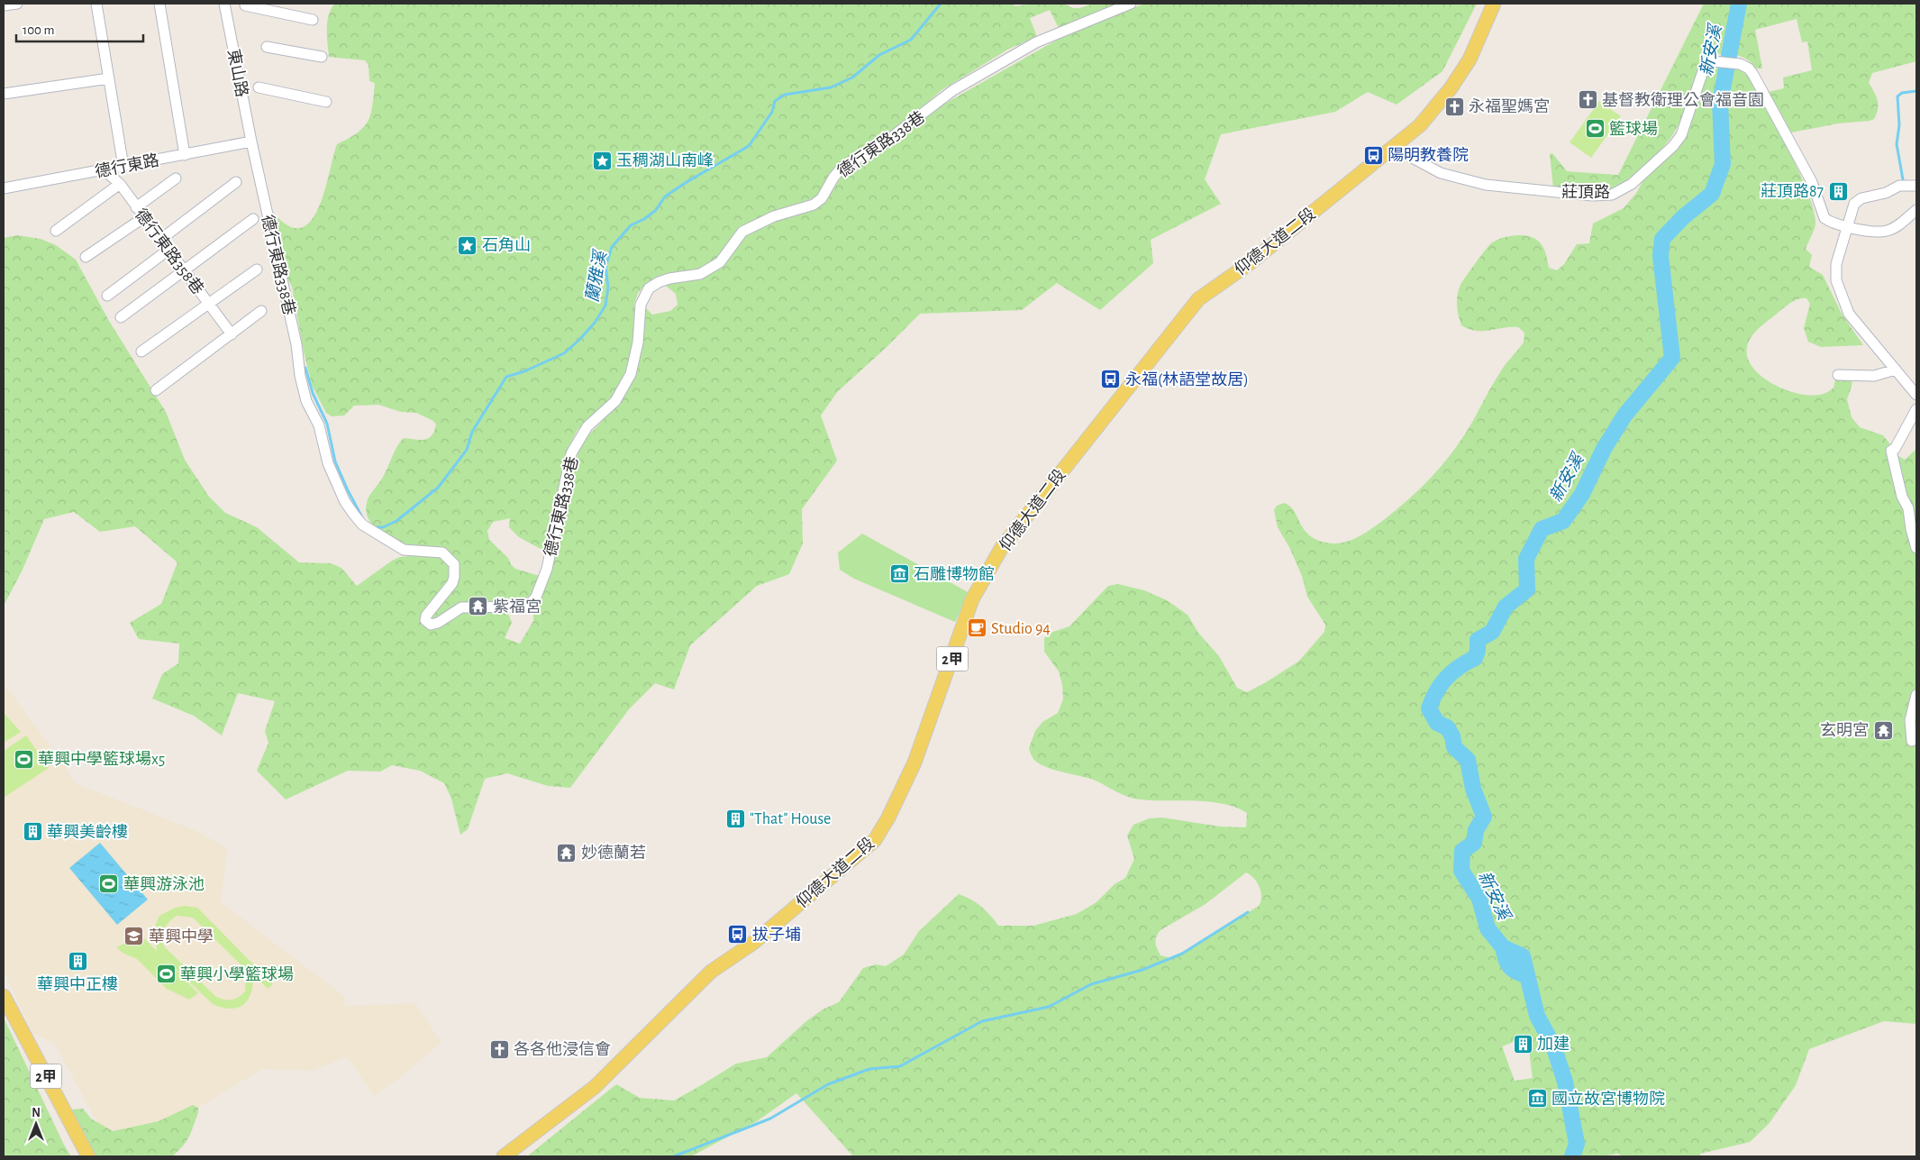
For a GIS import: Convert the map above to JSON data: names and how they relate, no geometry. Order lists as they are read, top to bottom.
{
  "streets": {
    "main road": ["仰德大道二段", "2甲"],
    "street": [
      "東山路",
      "德行東路338巷",
      "德行東路",
      "莊頂路",
      "德行東路358巷"
    ]
  },
  "crossings": [
    ["東山路", "德行東路338巷"],
    ["東山路", "德行東路"],
    ["德行東路338巷", "德行東路"],
    ["德行東路", "德行東路358巷"],
    ["莊頂路", "仰德大道二段"]
  ],
  "water": ["新安溪", "蘭雅溪"],
  "places": {
    "church": ["基督教衛理公會福音園", "永福聖媽宮", "各各他浸信會"],
    "sports": [
      "籃球場",
      "華興中學籃球場x5",
      "華興游泳池",
      "華興小學籃球場"
    ],
    "bus stop": ["陽明教養院", "永福(林語堂故居)", "拔子埔"],
    "place": ["玉稠湖山南峰", "石角山"],
    "building": [
      "莊頂路87",
      "\"That\" House",
      "華興美齡樓",
      "華興中正樓",
      "加建"
    ],
    "museum": ["石雕博物館", "國立故宮博物院"],
    "temple": ["紫福宮", "玄明宮", "妙德蘭若"],
    "cafe": ["Studio 94"],
    "school or university": ["華興中學"]
  },
  "scale_bar": "100 m",
  "north": "top"
}
